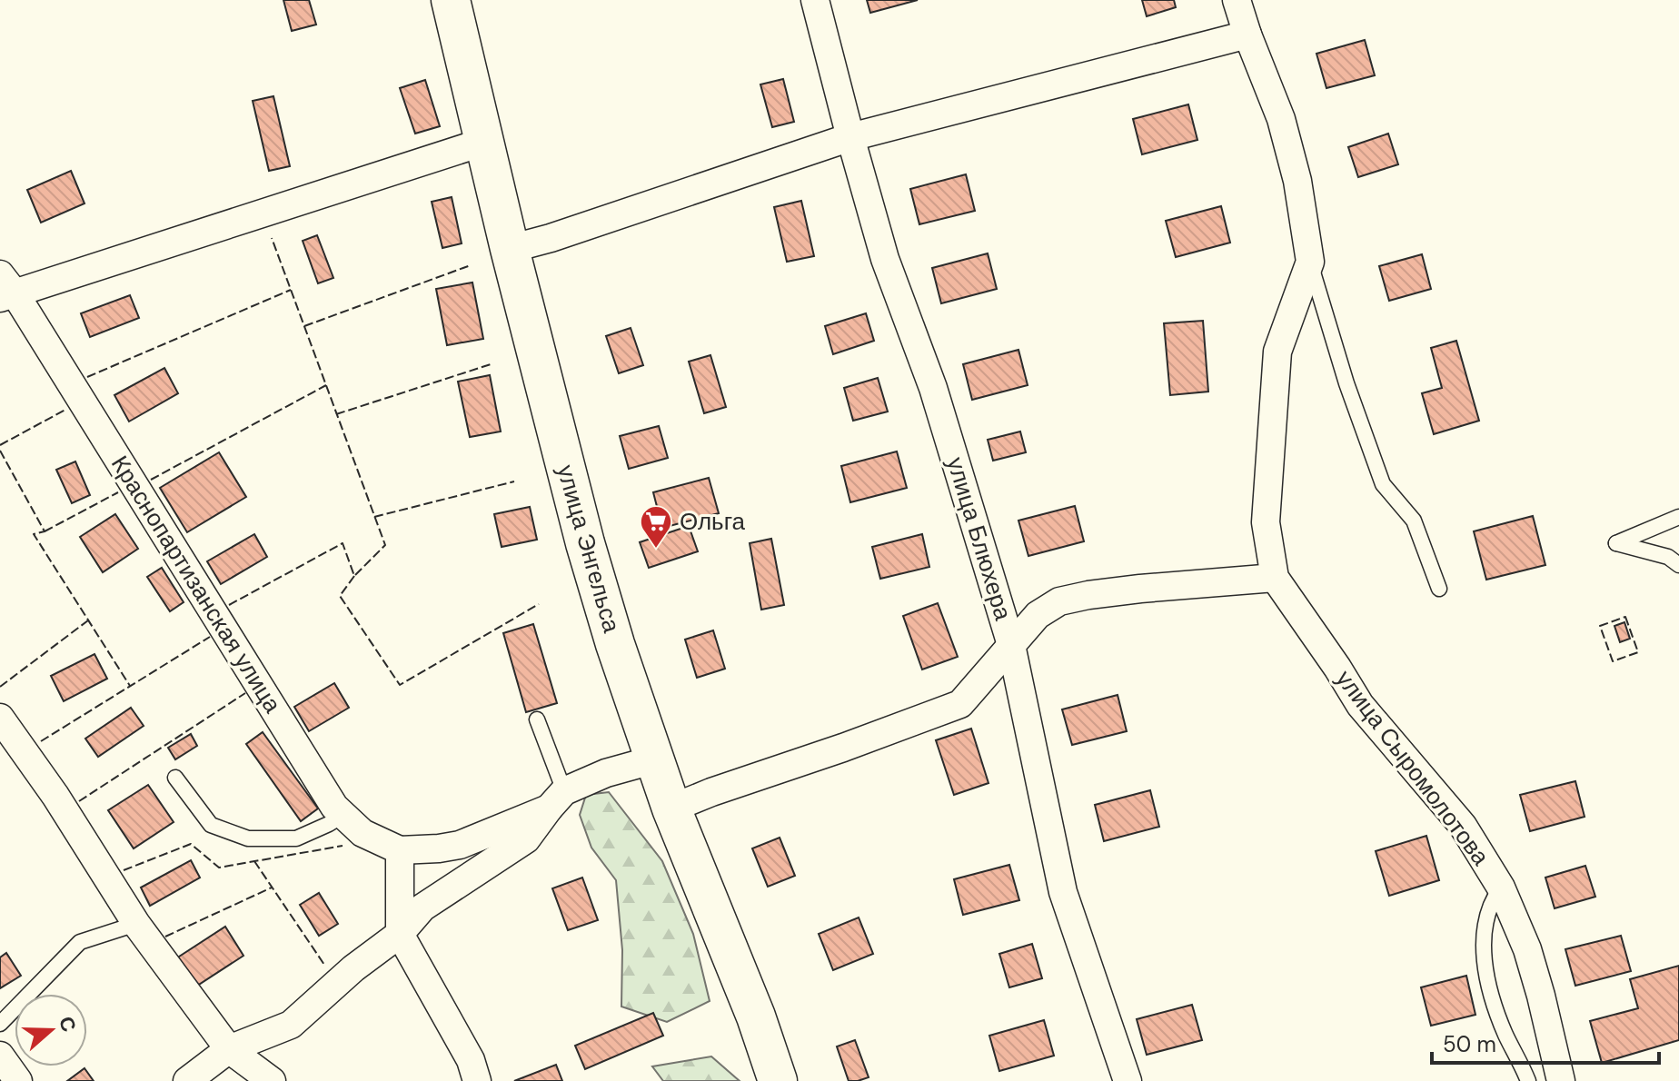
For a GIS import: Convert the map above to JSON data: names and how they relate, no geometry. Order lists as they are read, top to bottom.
{
  "streets": {
    "main road": ["улица Энгельса"],
    "street": ["улица Блюхера", "Краснопартизанская улица", "улица Сыромолотова"]
  },
  "crossings": [
    ["улица Энгельса", "Краснопартизанская улица"]
  ],
  "places": {
    "supermarket": ["Ольга"]
  },
  "scale_bar": "50 m",
  "north": "right"
}
